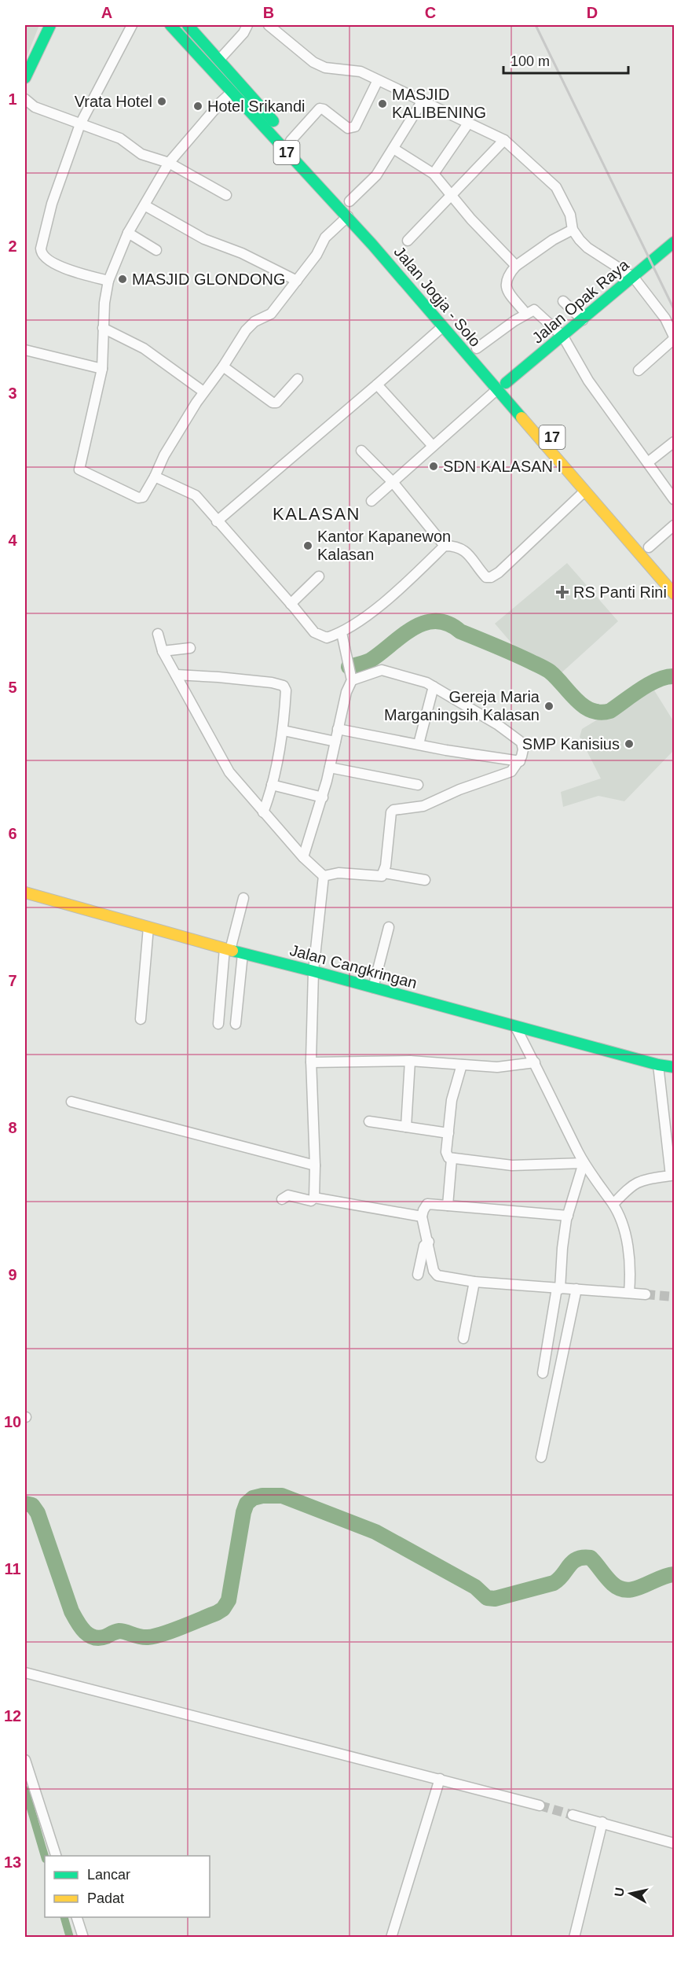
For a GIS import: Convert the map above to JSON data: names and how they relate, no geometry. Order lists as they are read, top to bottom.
{
  "streets": {
    "main road": [
      "17",
      "Jalan Jogja - Solo",
      "Jalan Opak Raya",
      "Jalan Cangkringan"
    ]
  },
  "crossings": [
    ["17", "Jalan Opak Raya"]
  ],
  "districts": ["KALASAN"],
  "places": {
    "other": [
      "Vrata Hotel",
      "MASJID KALIBENING",
      "Hotel Srikandi",
      "MASJID GLONDONG",
      "SDN KALASAN I",
      "Kantor Kapanewon Kalasan",
      "Gereja Maria Marganingsih Kalasan",
      "SMP Kanisius"
    ],
    "health": ["RS Panti Rini"]
  },
  "legend": ["Lancar", "Padat"],
  "scale_bar": "100 m",
  "north": "left",
  "grid": {
    "columns": [
      "A",
      "B",
      "C",
      "D"
    ],
    "rows": [
      "1",
      "2",
      "3",
      "4",
      "5",
      "6",
      "7",
      "8",
      "9",
      "10",
      "11",
      "12",
      "13"
    ]
  }
}
